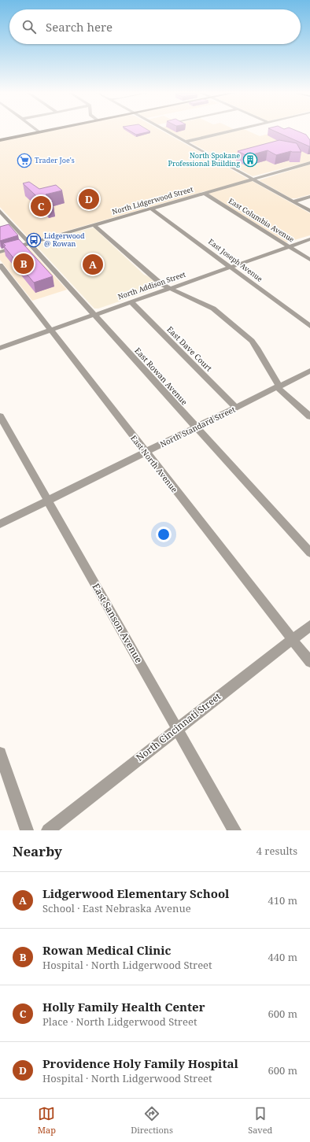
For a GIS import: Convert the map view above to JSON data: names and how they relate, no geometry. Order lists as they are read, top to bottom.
{
  "streets": {
    "street": [
      "North Lidgerwood Street",
      "East Columbia Avenue",
      "East Joseph Avenue",
      "North Addison Street",
      "East Dave Court",
      "East Rowan Avenue",
      "North Standard Street",
      "East North Avenue",
      "East Sanson Avenue",
      "North Cincinnati Street"
    ]
  },
  "crossings": [
    ["North Lidgerwood Street", "East Columbia Avenue"],
    ["North Lidgerwood Street", "East Joseph Avenue"],
    ["North Lidgerwood Street", "East Rowan Avenue"],
    ["East Columbia Avenue", "North Addison Street"],
    ["East Joseph Avenue", "North Addison Street"],
    ["North Addison Street", "East Dave Court"],
    ["North Addison Street", "East Rowan Avenue"],
    ["North Addison Street", "East North Avenue"],
    ["East Dave Court", "North Standard Street"],
    ["East Rowan Avenue", "North Standard Street"],
    ["North Standard Street", "East North Avenue"],
    ["North Standard Street", "East Sanson Avenue"],
    ["East North Avenue", "North Cincinnati Street"],
    ["East Sanson Avenue", "North Cincinnati Street"]
  ],
  "places": {
    "building": ["North Spokane Professional Building"],
    "supermarket": ["Trader Joe's"],
    "bus stop": ["Lidgerwood @ Rowan"]
  },
  "page": {
    "search": "Search here",
    "pins": [
      "D",
      "C",
      "B",
      "A"
    ],
    "heading": ["Nearby", "4 results"],
    "list": [
      {
        "mark": "A",
        "name": "Lidgerwood Elementary School",
        "note": "School · East Nebraska Avenue",
        "value": "410 m"
      },
      {
        "mark": "B",
        "name": "Rowan Medical Clinic",
        "note": "Hospital · North Lidgerwood Street",
        "value": "440 m"
      },
      {
        "mark": "C",
        "name": "Holly Family Health Center",
        "note": "Place · North Lidgerwood Street",
        "value": "600 m"
      },
      {
        "mark": "D",
        "name": "Providence Holy Family Hospital",
        "note": "Hospital · North Lidgerwood Street",
        "value": "600 m"
      }
    ],
    "nav": ["Map", "Directions", "Saved"]
  }
}
